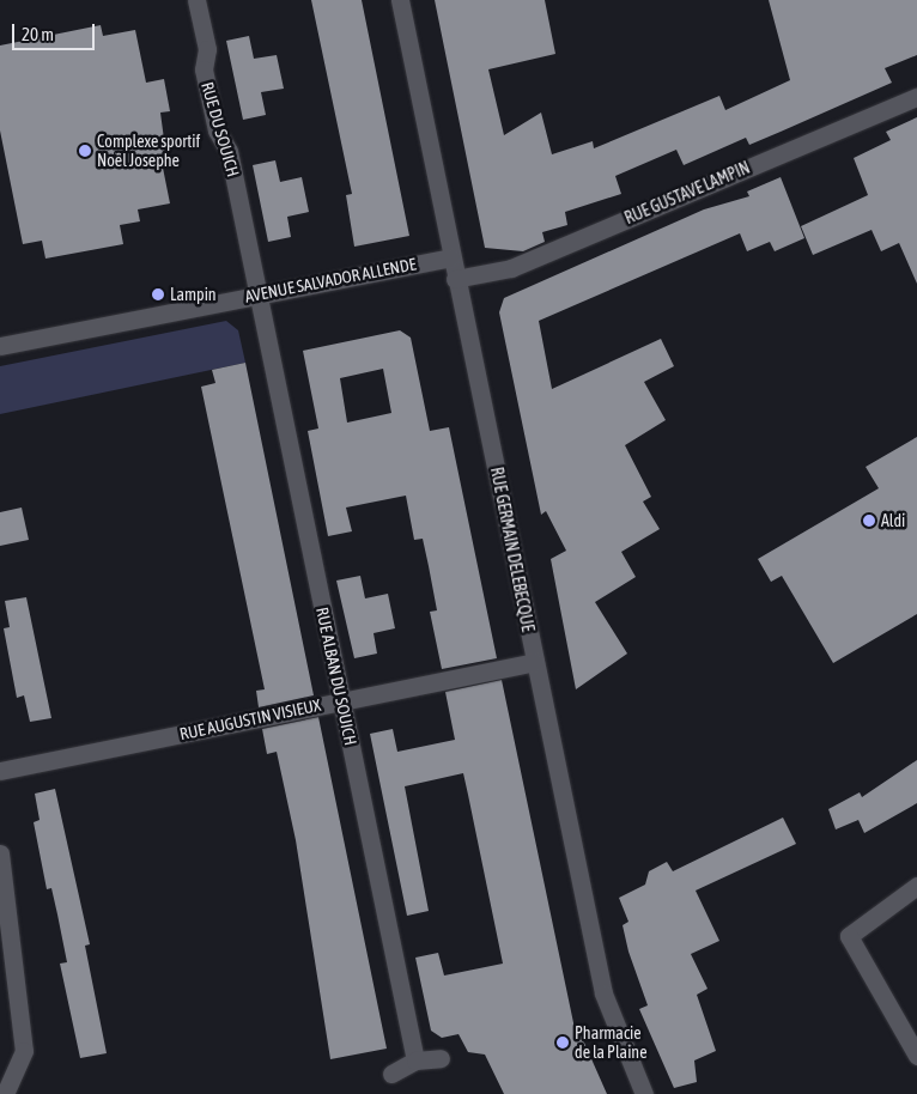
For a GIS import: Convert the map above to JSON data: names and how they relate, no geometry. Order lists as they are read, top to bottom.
{
  "streets": {
    "street": [
      "RUE DU SOUICH",
      "RUE GUSTAVE LAMPIN",
      "AVENUE SALVADOR ALLENDE",
      "RUE GERMAIN DELEBECQUE",
      "RUE ALBAN DU SOUICH",
      "RUE AUGUSTIN VISIEUX"
    ]
  },
  "crossings": [
    ["RUE DU SOUICH", "AVENUE SALVADOR ALLENDE"],
    ["RUE DU SOUICH", "RUE ALBAN DU SOUICH"],
    ["RUE GUSTAVE LAMPIN", "RUE GERMAIN DELEBECQUE"],
    ["AVENUE SALVADOR ALLENDE", "RUE GERMAIN DELEBECQUE"],
    ["AVENUE SALVADOR ALLENDE", "RUE ALBAN DU SOUICH"],
    ["RUE GERMAIN DELEBECQUE", "RUE AUGUSTIN VISIEUX"],
    ["RUE ALBAN DU SOUICH", "RUE AUGUSTIN VISIEUX"]
  ],
  "places": [
    "Complexe sportif Noël Josephe",
    "Lampin",
    "Aldi",
    "Pharmacie de la Plaine"
  ],
  "scale_bar": "20 m"
}
